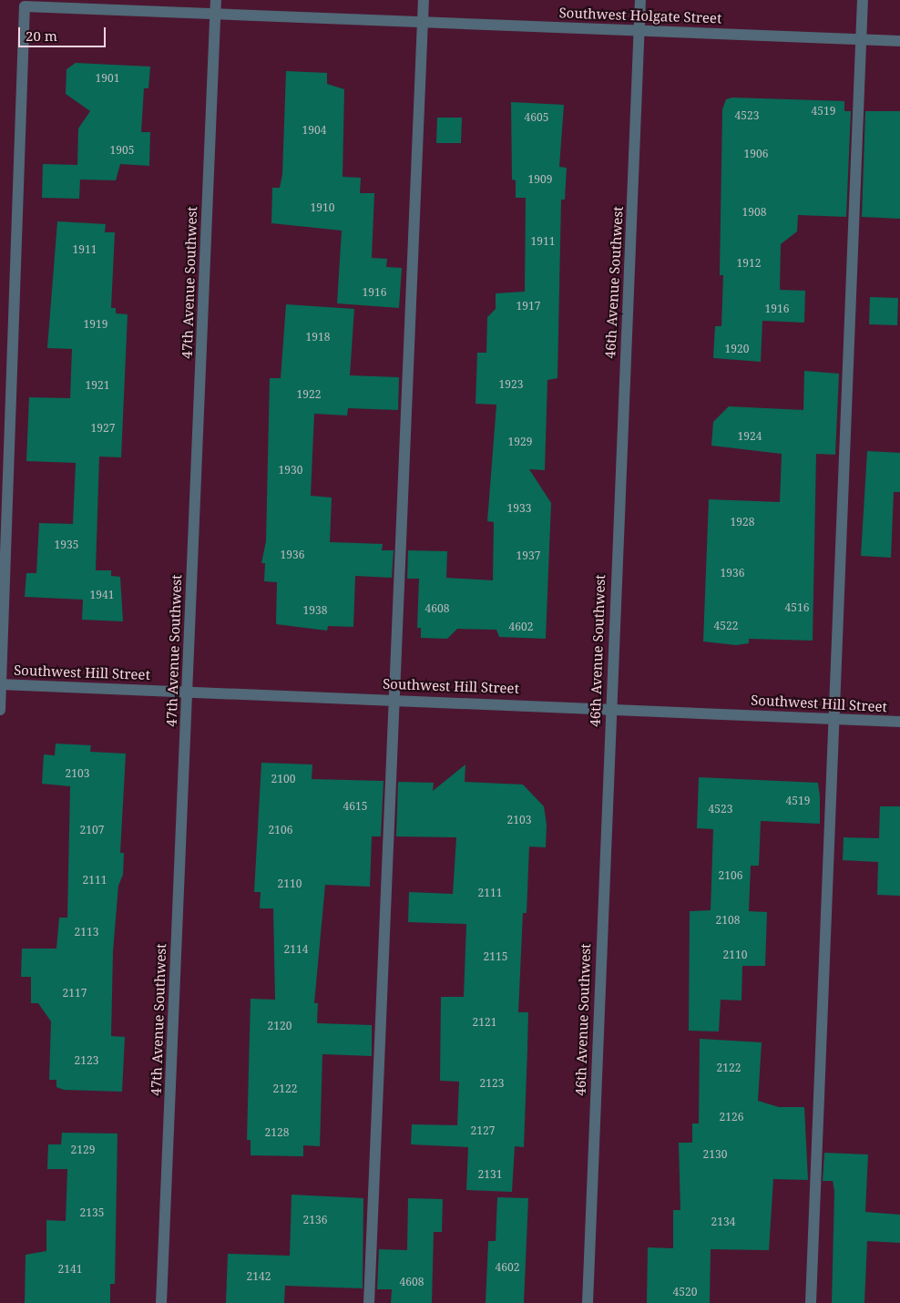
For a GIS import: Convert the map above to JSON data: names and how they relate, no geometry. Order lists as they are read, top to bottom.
{
  "streets": {
    "street": [
      "Southwest Holgate Street",
      "47th Avenue Southwest",
      "46th Avenue Southwest",
      "Southwest Hill Street"
    ]
  },
  "crossings": [
    ["Southwest Holgate Street", "47th Avenue Southwest"],
    ["Southwest Holgate Street", "46th Avenue Southwest"],
    ["Southwest Holgate Street", "Southwest Hill Street"],
    ["47th Avenue Southwest", "Southwest Hill Street"],
    ["46th Avenue Southwest", "Southwest Hill Street"]
  ],
  "house_numbers": [
    "1901",
    "4519",
    "4523",
    "4605",
    "1904",
    "1905",
    "1906",
    "1909",
    "1910",
    "1908",
    "1911",
    "1911",
    "1912",
    "1916",
    "1917",
    "1916",
    "1919",
    "1918",
    "1920",
    "1923",
    "1921",
    "1922",
    "1927",
    "1924",
    "1929",
    "1930",
    "1933",
    "1928",
    "1935",
    "1936",
    "1937",
    "1936",
    "1941",
    "4516",
    "4608",
    "1938",
    "4522",
    "4602",
    "2103",
    "2100",
    "4519",
    "4615",
    "4523",
    "2103",
    "2107",
    "2106",
    "2106",
    "2111",
    "2110",
    "2111",
    "2108",
    "2113",
    "2114",
    "2110",
    "2115",
    "2117",
    "2121",
    "2120",
    "2123",
    "2122",
    "2123",
    "2122",
    "2126",
    "2127",
    "2128",
    "2129",
    "2130",
    "2131",
    "2135",
    "2136",
    "2134",
    "4602",
    "2141",
    "2142",
    "4608",
    "4520"
  ],
  "scale_bar": "20 m"
}
